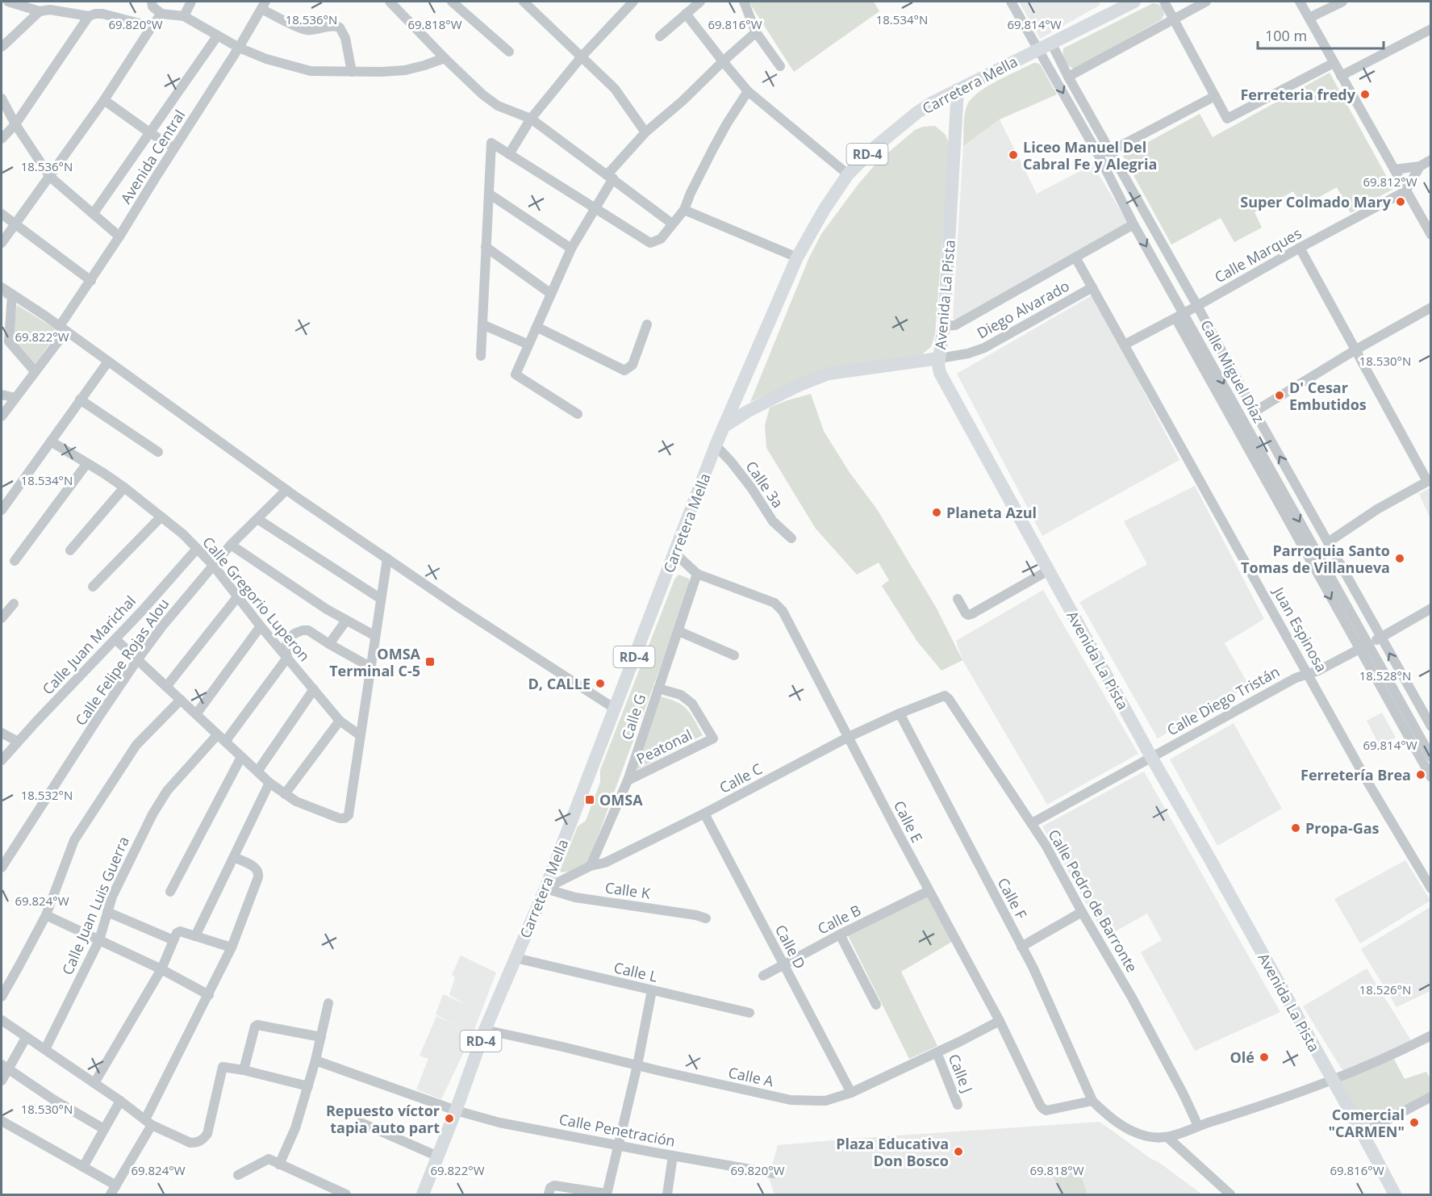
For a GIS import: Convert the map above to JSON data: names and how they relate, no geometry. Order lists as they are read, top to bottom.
{
  "streets": {
    "main road": ["Carretera Mella", "RD-4", "Avenida La Pista"],
    "street": [
      "Avenida Central",
      "Calle Marques",
      "Diego Alvarado",
      "Calle Miguel Díaz",
      "Calle 3a",
      "Calle Gregorio Luperon",
      "Juan Espinosa",
      "Calle Juan Marichal",
      "Calle Felipe Rojas Alou",
      "Calle Diego Tristán",
      "Calle G",
      "Peatonal",
      "Calle C",
      "Calle E",
      "Calle K",
      "Calle F",
      "Calle Pedro de Barronte",
      "Calle Juan Luis Guerra",
      "Calle B",
      "Calle D",
      "Calle L",
      "Calle J",
      "Calle A",
      "Calle Penetración"
    ]
  },
  "crossings": [
    ["Carretera Mella", "Avenida La Pista"],
    ["Carretera Mella", "Calle Miguel Díaz"],
    ["Carretera Mella", "Calle 3a"],
    ["Carretera Mella", "Calle C"],
    ["Carretera Mella", "Calle E"],
    ["Carretera Mella", "Calle K"],
    ["Carretera Mella", "Calle L"],
    ["Carretera Mella", "Calle A"],
    ["Carretera Mella", "Calle Penetración"],
    ["Calle Marques", "Calle Miguel Díaz"],
    ["Calle Marques", "Juan Espinosa"],
    ["Avenida La Pista", "Diego Alvarado"],
    ["Avenida La Pista", "Calle Diego Tristán"],
    ["Diego Alvarado", "Juan Espinosa"],
    ["Calle Miguel Díaz", "Calle Diego Tristán"],
    ["Calle Gregorio Luperon", "Calle Juan Marichal"],
    ["Calle Gregorio Luperon", "Calle Felipe Rojas Alou"],
    ["Calle Gregorio Luperon", "Calle Juan Luis Guerra"],
    ["Juan Espinosa", "Calle Diego Tristán"],
    ["Calle Diego Tristán", "Calle Pedro de Barronte"],
    ["Calle G", "Peatonal"],
    ["Calle G", "Calle C"],
    ["Calle G", "Calle E"],
    ["Calle C", "Calle E"],
    ["Calle C", "Calle K"],
    ["Calle C", "Calle F"],
    ["Calle C", "Calle Pedro de Barronte"],
    ["Calle C", "Calle D"],
    ["Calle E", "Calle F"],
    ["Calle E", "Calle B"],
    ["Calle E", "Calle A"],
    ["Calle B", "Calle D"],
    ["Calle D", "Calle A"],
    ["Calle J", "Calle A"]
  ],
  "places": {
    "other": [
      "Ferreteria fredy",
      "Liceo Manuel Del Cabral Fe y Alegria",
      "Super Colmado Mary",
      "D' Cesar Embutidos",
      "Planeta Azul",
      "Parroquia Santo Tomas de Villanueva",
      "D, CALLE",
      "Ferretería Brea",
      "Propa-Gas",
      "Olé",
      "Repuesto víctor tapia auto part",
      "Comercial \"CARMEN\"",
      "Plaza Educativa Don Bosco"
    ],
    "transit": ["OMSA Terminal C-5", "OMSA"]
  },
  "scale_bar": "100 m",
  "coordinates": [
    "18.536°N",
    "18.534°N",
    "69.820°W",
    "69.818°W",
    "69.816°W",
    "69.814°W",
    "69.812°W",
    "69.822°W",
    "18.530°N",
    "18.528°N",
    "18.532°N",
    "69.824°W",
    "18.526°N"
  ]
}
